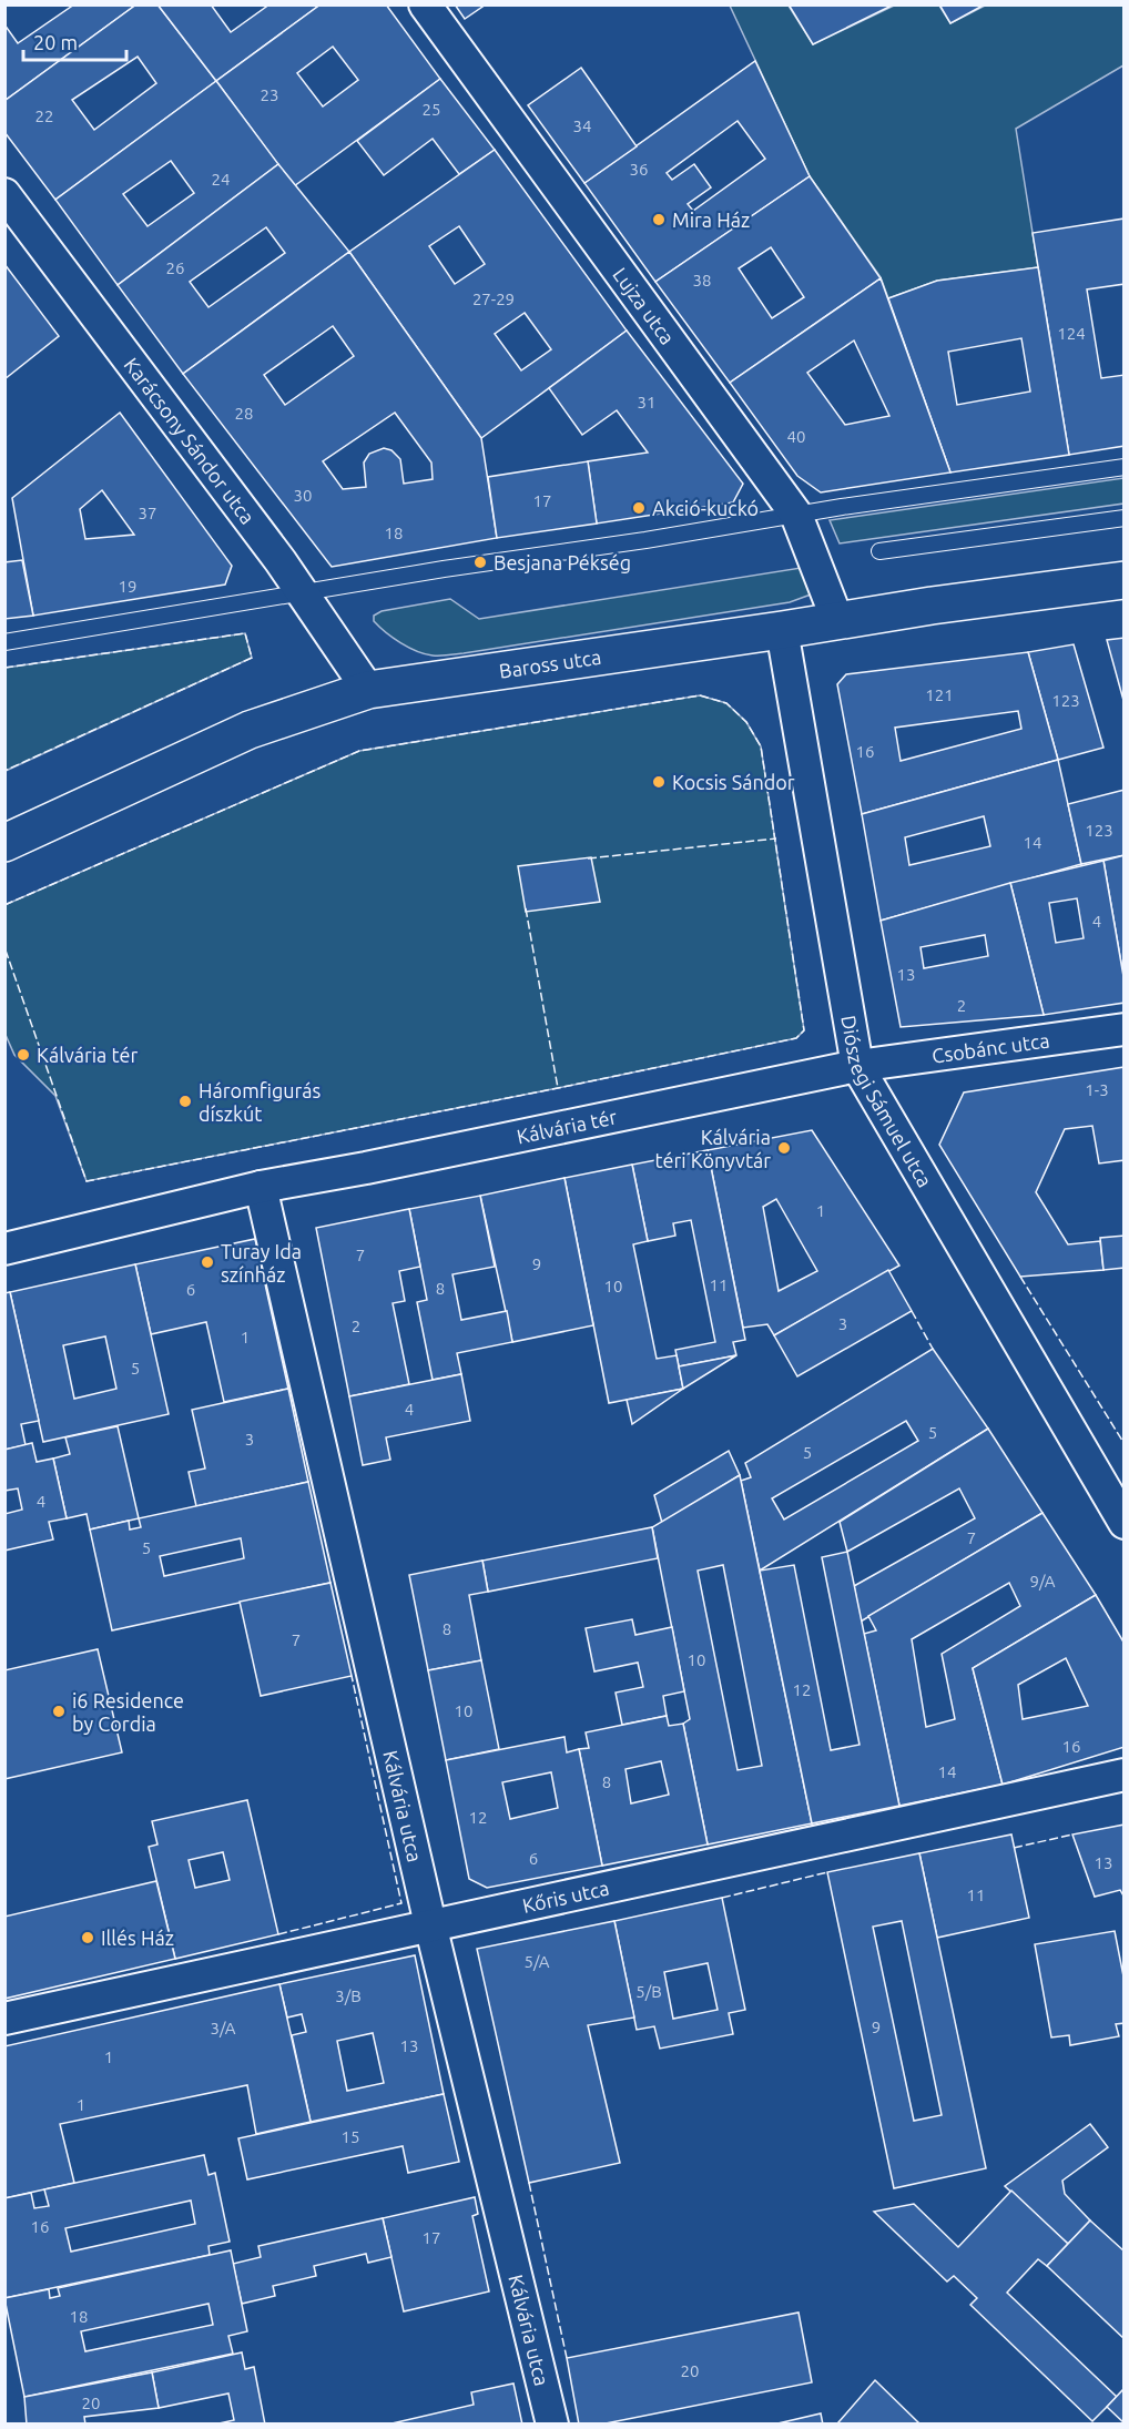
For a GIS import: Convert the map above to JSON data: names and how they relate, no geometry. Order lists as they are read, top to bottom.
{
  "streets": {
    "street": [
      "Lujza utca",
      "Karácsony Sándor utca",
      "Baross utca",
      "Csobánc utca",
      "Diószegi Sámuel utca",
      "Kálvária tér",
      "Kálvária utca",
      "Kőris utca"
    ]
  },
  "crossings": [
    ["Lujza utca", "Baross utca"],
    ["Karácsony Sándor utca", "Baross utca"],
    ["Baross utca", "Diószegi Sámuel utca"],
    ["Csobánc utca", "Diószegi Sámuel utca"],
    ["Csobánc utca", "Kálvária tér"],
    ["Diószegi Sámuel utca", "Kálvária tér"],
    ["Kálvária tér", "Kálvária utca"],
    ["Kálvária utca", "Kőris utca"]
  ],
  "places": [
    "Mira Ház",
    "Akció-kuckó",
    "Besjana Pékség",
    "Kocsis Sándor",
    "Kálvária tér",
    "Háromfigurás díszkút",
    "Kálvária téri Könyvtár",
    "Turay Ida színház",
    "i6 Residence by Cordia",
    "Illés Ház"
  ],
  "house_numbers": [
    "23",
    "25",
    "22",
    "34",
    "36",
    "24",
    "26",
    "38",
    "27-29",
    "124",
    "31",
    "28",
    "40",
    "30",
    "17",
    "37",
    "18",
    "19",
    "121",
    "123",
    "16",
    "123",
    "14",
    "4",
    "13",
    "2",
    "1-3",
    "1",
    "7",
    "9",
    "11",
    "10",
    "8",
    "6",
    "3",
    "2",
    "1",
    "5",
    "4",
    "5",
    "3",
    "5",
    "4",
    "7",
    "5",
    "9/A",
    "8",
    "7",
    "10",
    "12",
    "10",
    "16",
    "14",
    "8",
    "12",
    "6",
    "13",
    "11",
    "5/A",
    "5/B",
    "3/B",
    "9",
    "3/A",
    "13",
    "1",
    "1",
    "15",
    "16",
    "17",
    "18",
    "20",
    "20"
  ],
  "scale_bar": "20 m"
}
